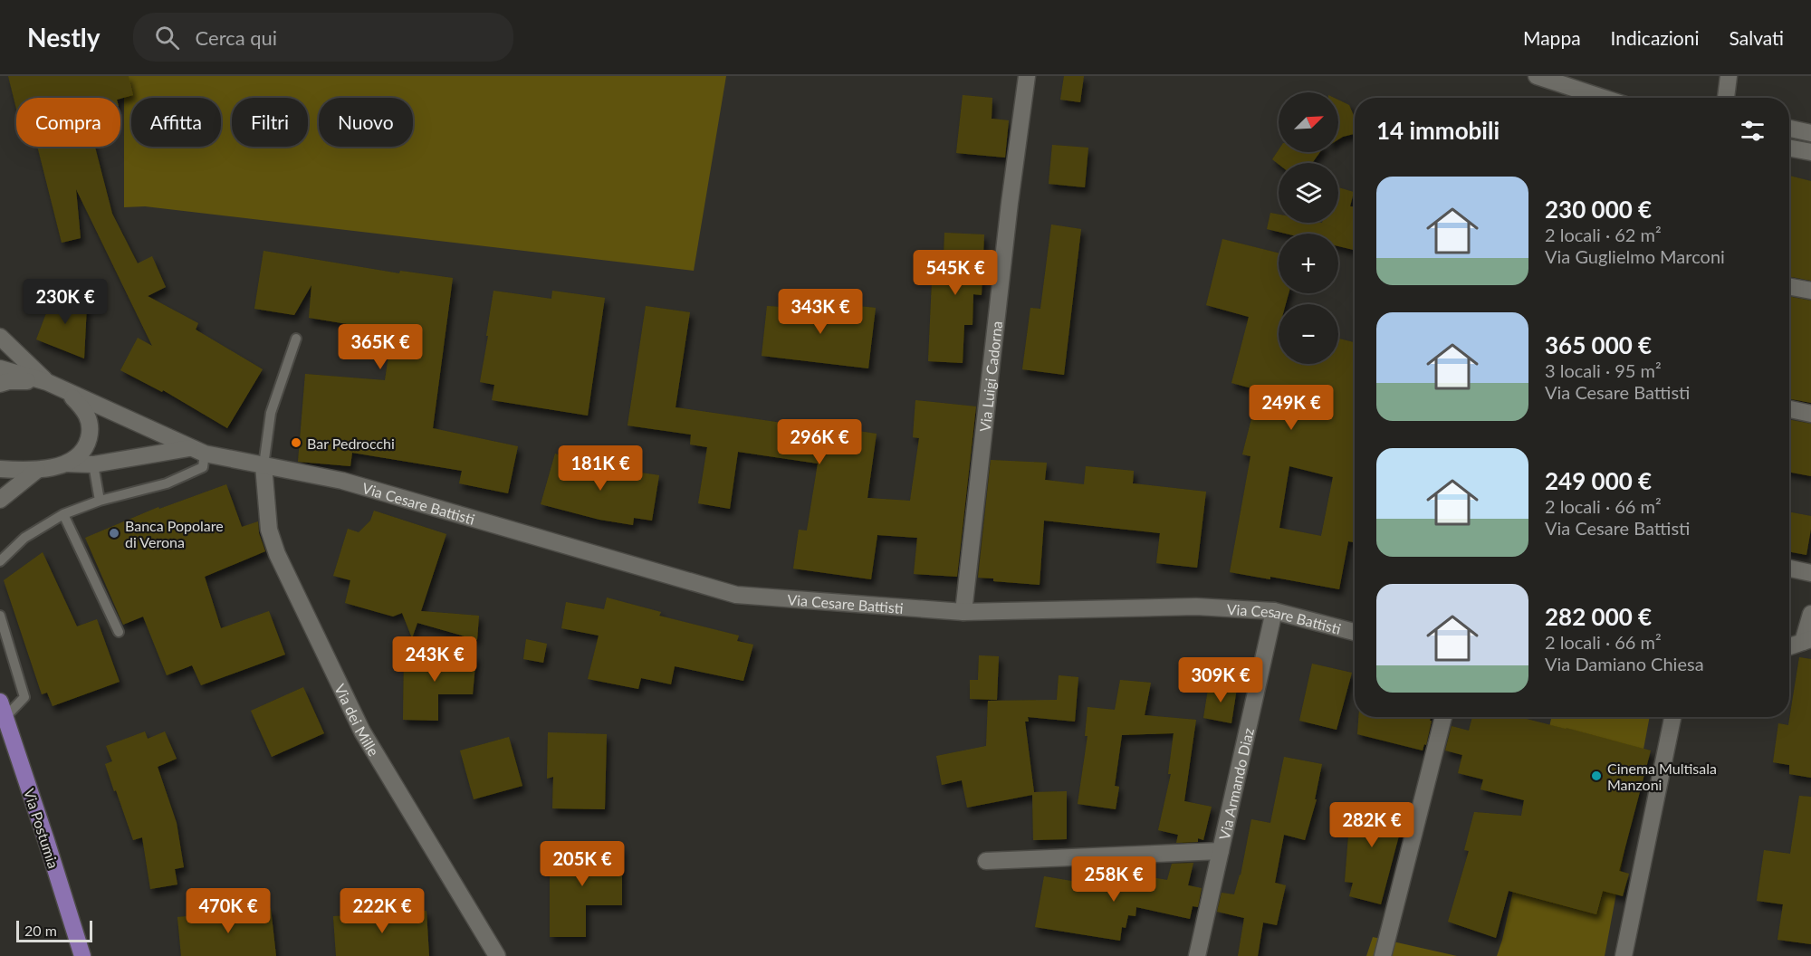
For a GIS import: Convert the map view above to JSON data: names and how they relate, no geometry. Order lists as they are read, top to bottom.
{
  "streets": {
    "main road": ["Via Postumia"],
    "street": [
      "Via Luigi Cadorna",
      "Via Cesare Battisti",
      "Via dei Mille",
      "Via Armando Diaz"
    ]
  },
  "crossings": [
    ["Via Luigi Cadorna", "Via Cesare Battisti"],
    ["Via Cesare Battisti", "Via dei Mille"],
    ["Via Cesare Battisti", "Via Armando Diaz"]
  ],
  "places": ["Bar Pedrocchi", "Banca Popolare di Verona", "Cinema Multisala Manzoni"],
  "scale_bar": "20 m",
  "north": "top right",
  "page": {
    "header": "Nestly",
    "search": "Cerca qui",
    "nav": ["Mappa", "Indicazioni", "Salvati"],
    "map_buttons": ["+", "−"],
    "chip": [
      "Compra",
      "Affitta",
      "Filtri",
      "Nuovo"
    ],
    "heading": "14 immobili",
    "list": [
      {
        "name": "230 000 €",
        "note": "2 locali · 62 m² · Via Guglielmo Marconi"
      },
      {
        "name": "365 000 €",
        "note": "3 locali · 95 m² · Via Cesare Battisti"
      },
      {
        "name": "249 000 €",
        "note": "2 locali · 66 m² · Via Cesare Battisti"
      },
      {
        "name": "282 000 €",
        "note": "2 locali · 66 m² · Via Damiano Chiesa"
      }
    ],
    "price": [
      "545K €",
      "230K €",
      "343K €",
      "365K €",
      "249K €",
      "296K €",
      "181K €",
      "243K €",
      "309K €",
      "282K €",
      "205K €",
      "258K €",
      "470K €",
      "222K €"
    ],
    "scale": "20 m"
  }
}
